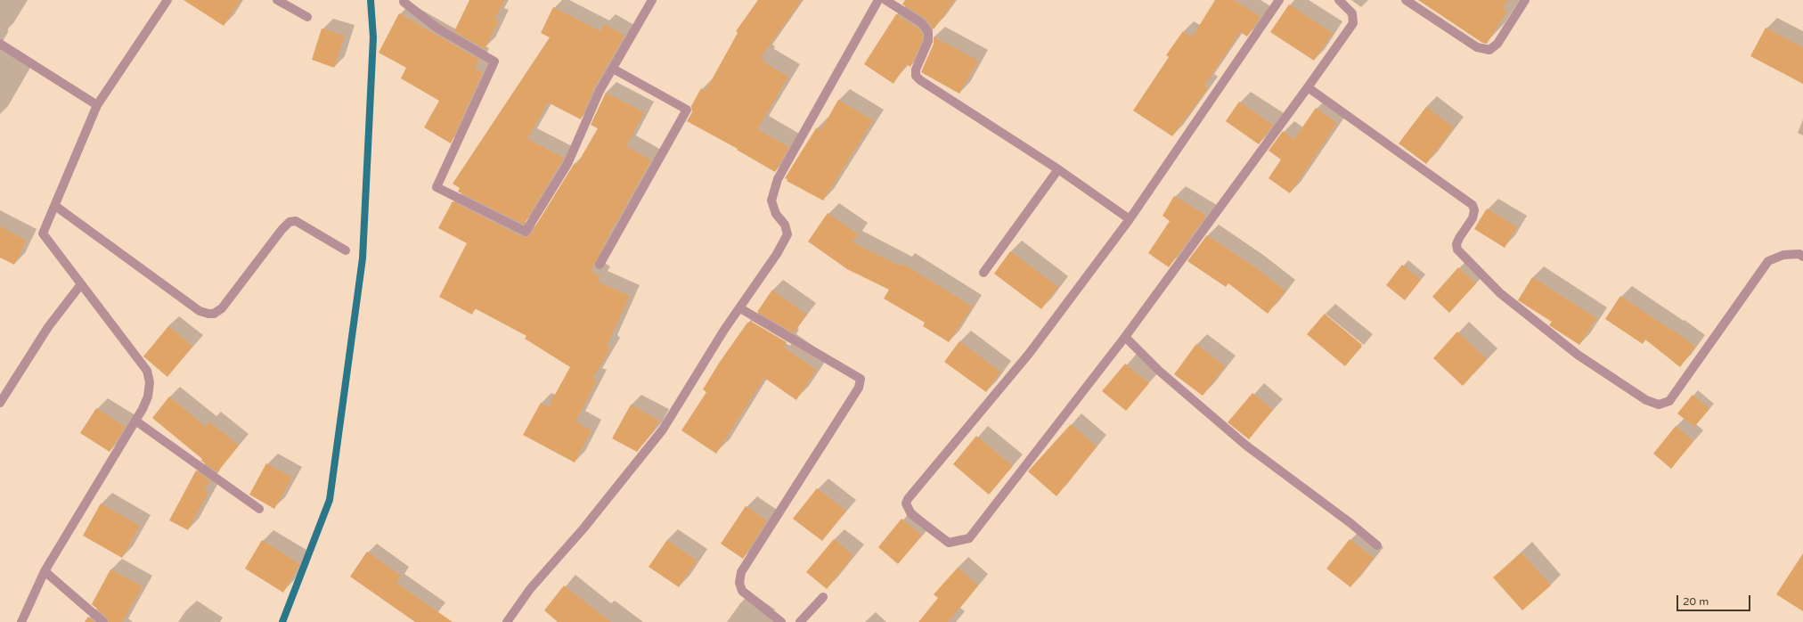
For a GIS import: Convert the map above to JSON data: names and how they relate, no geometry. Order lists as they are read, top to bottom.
{
  "scale_bar": "20 m"
}
